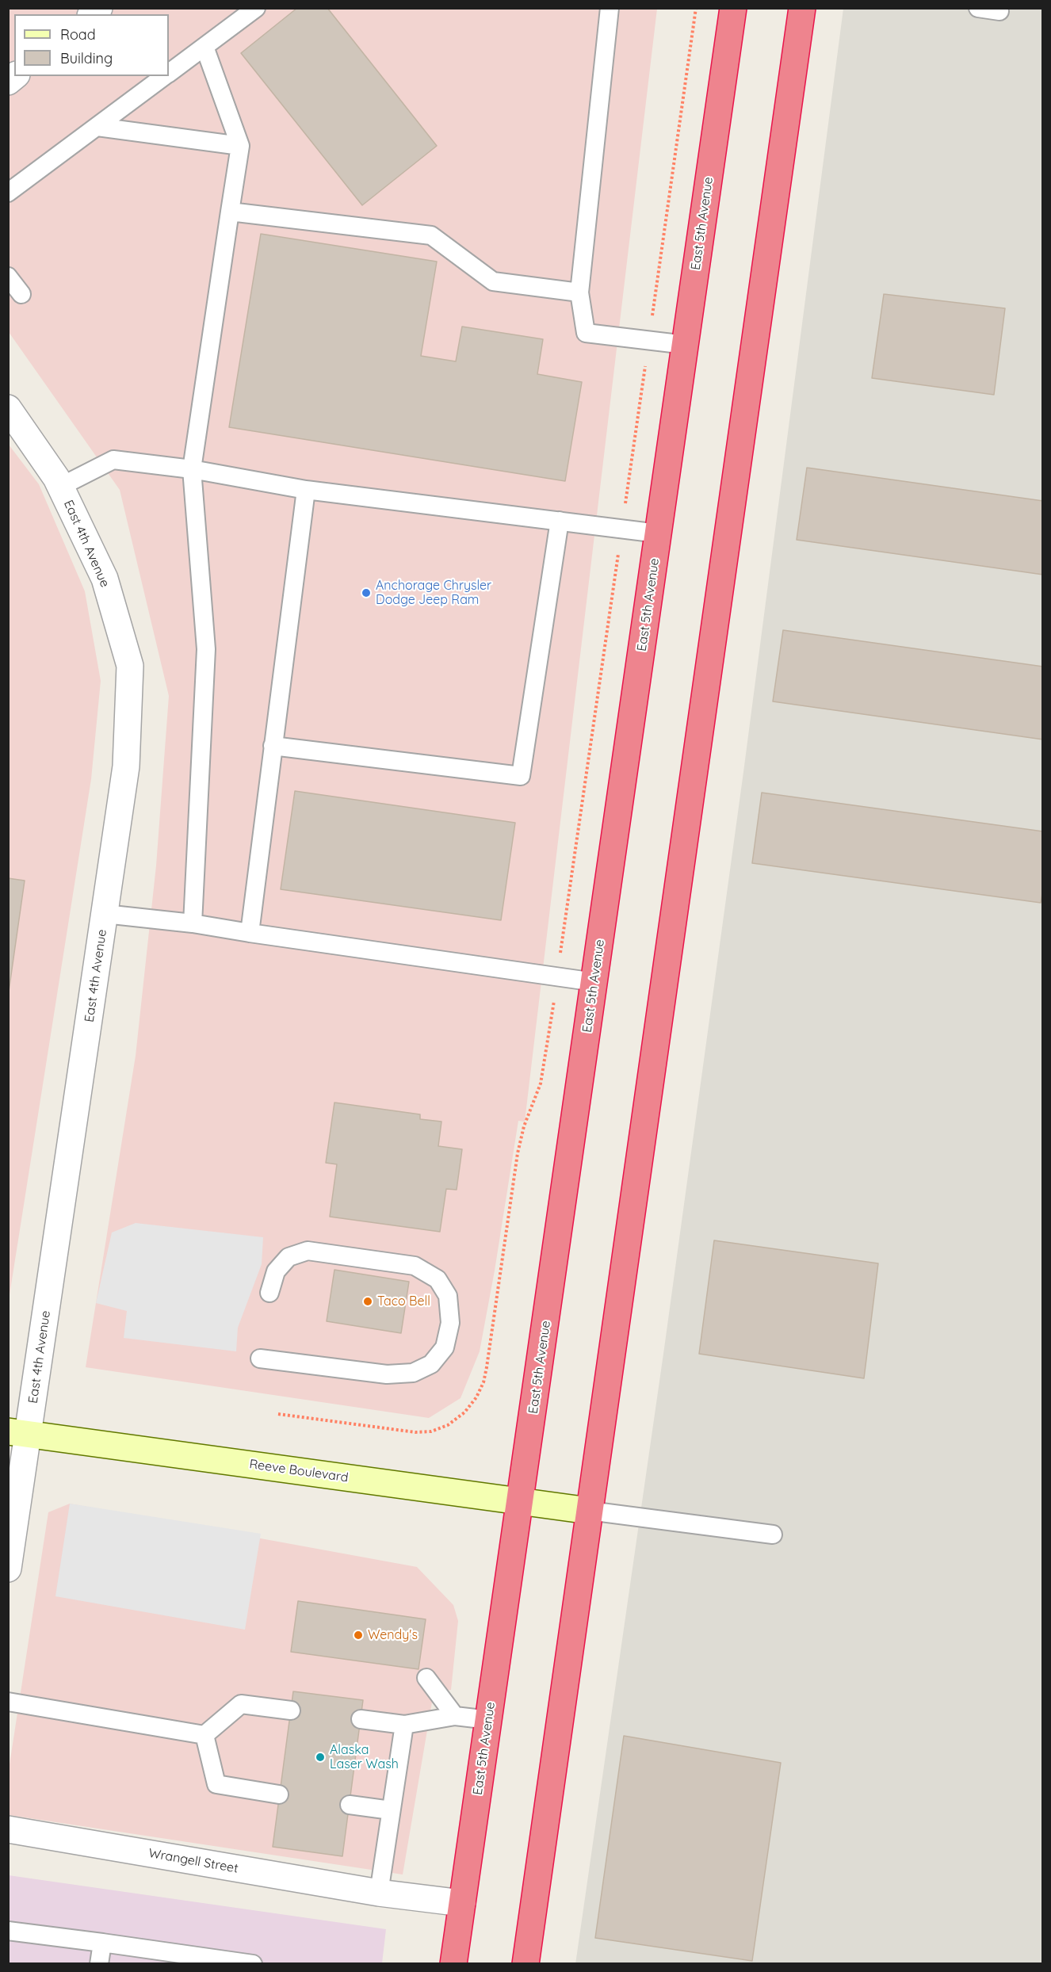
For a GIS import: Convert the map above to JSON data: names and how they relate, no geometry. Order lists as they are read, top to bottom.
{
  "streets": {
    "highway": ["East 5th Avenue"],
    "street": ["East 4th Avenue", "Reeve Boulevard", "Wrangell Street"]
  },
  "crossings": [
    ["East 5th Avenue", "Reeve Boulevard"],
    ["East 5th Avenue", "Wrangell Street"],
    ["East 4th Avenue", "Reeve Boulevard"]
  ],
  "places": [
    "Anchorage Chrysler Dodge Jeep Ram",
    "Taco Bell",
    "Wendy's",
    "Alaska Laser Wash"
  ],
  "legend": ["Road", "Building"]
}
